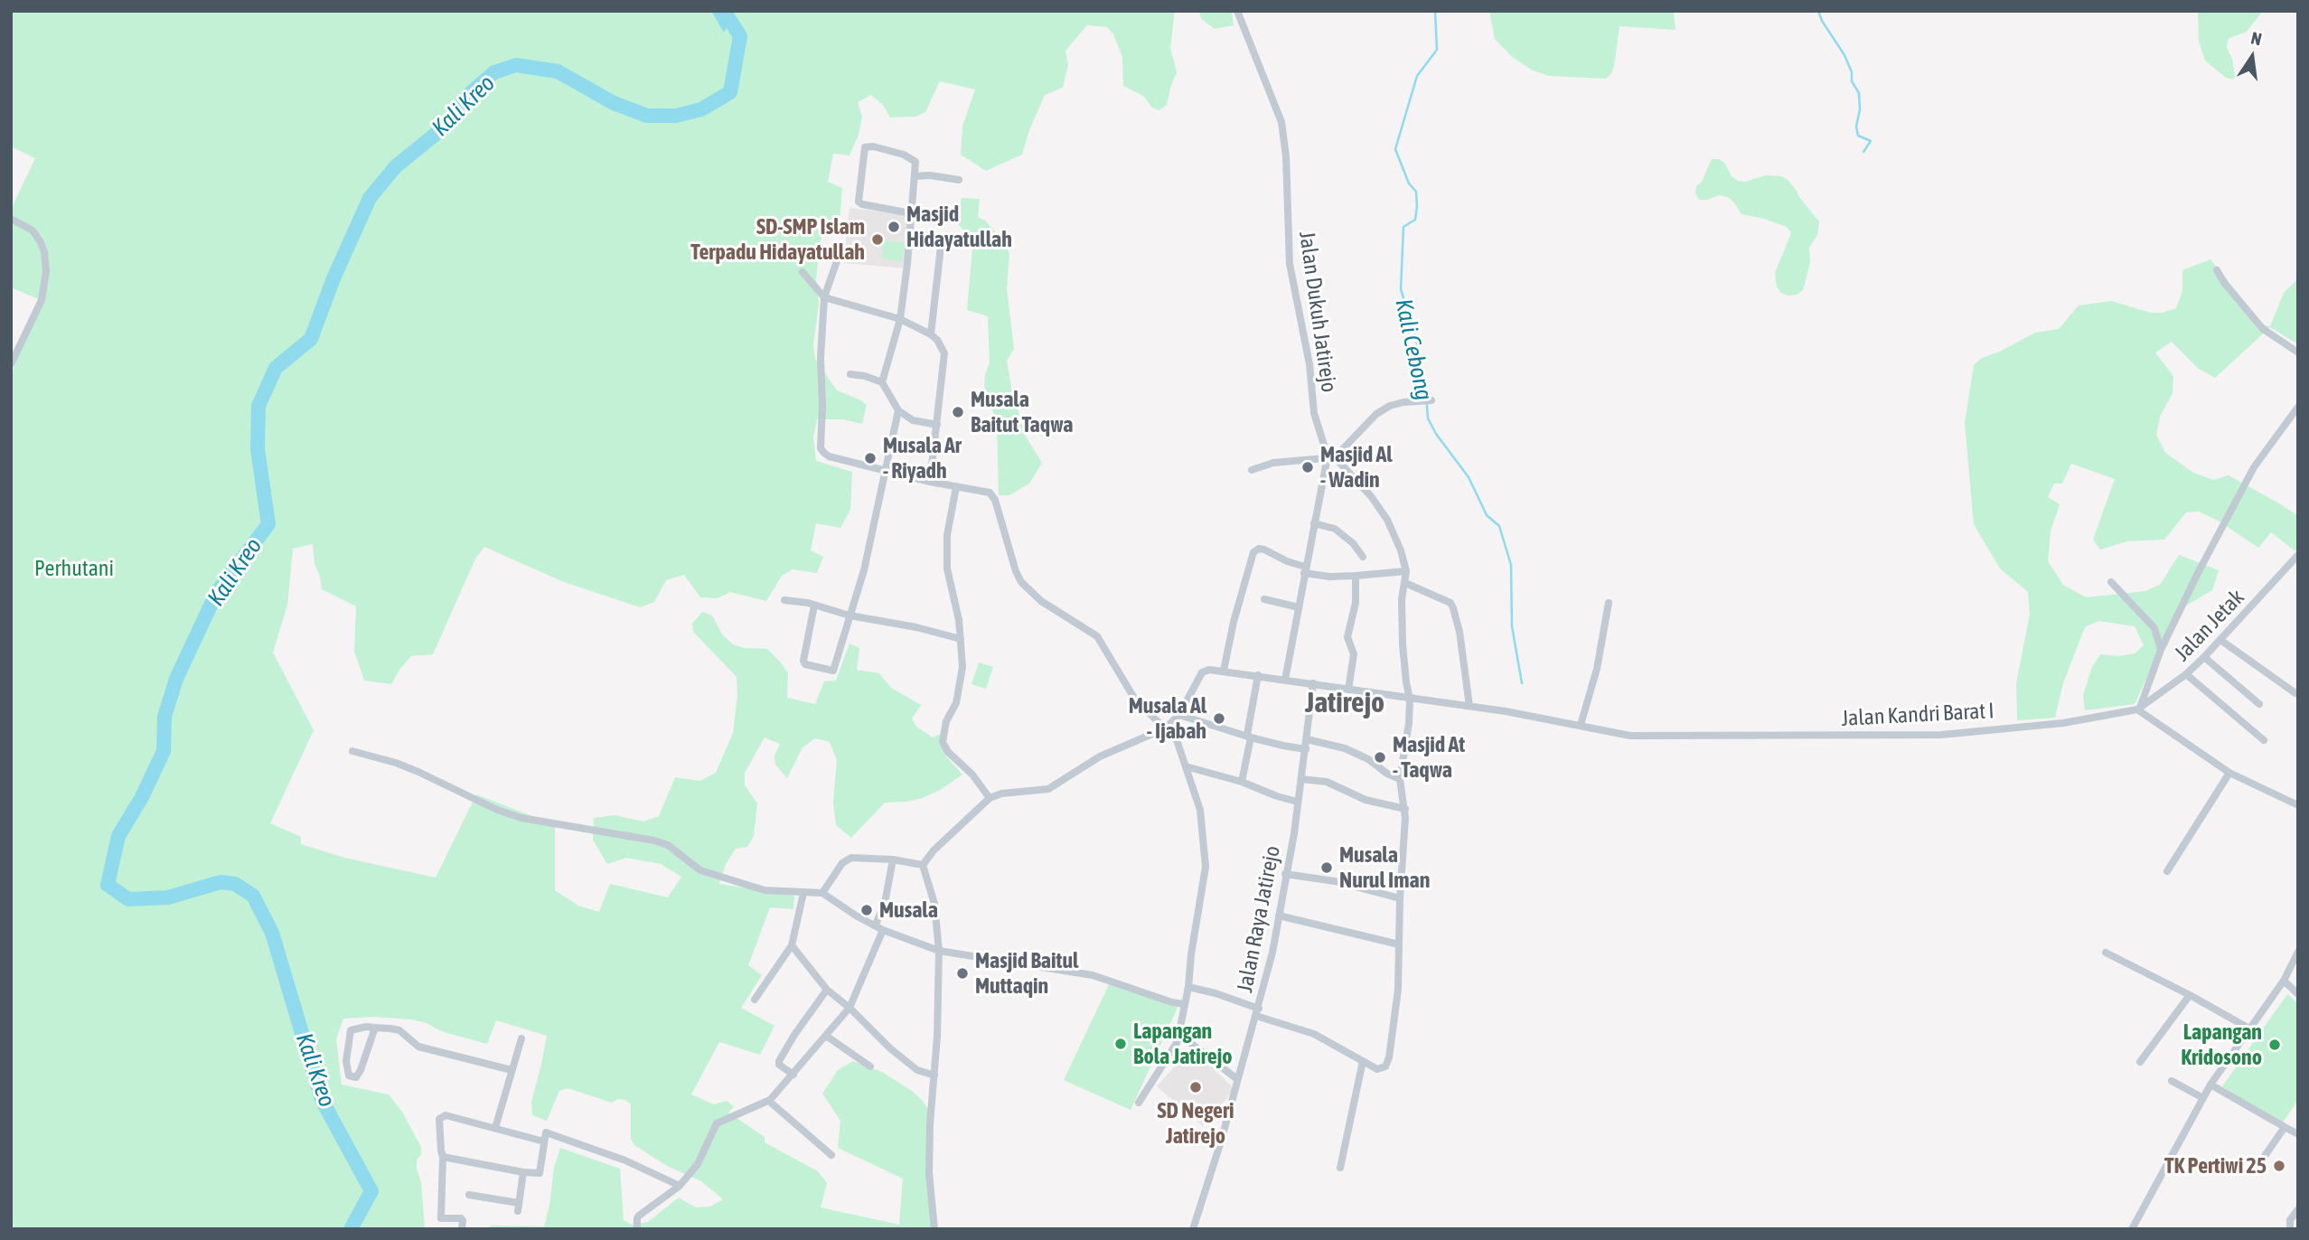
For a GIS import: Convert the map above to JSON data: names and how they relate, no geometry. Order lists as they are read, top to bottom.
{
  "streets": {
    "street": [
      "Jalan Dukuh Jatirejo",
      "Jalan Jetak",
      "Jalan Kandri Barat I",
      "Jalan Raya Jatirejo"
    ]
  },
  "crossings": [
    ["Jalan Jetak", "Jalan Kandri Barat I"]
  ],
  "districts": ["Jatirejo"],
  "water": ["Kali Kreo", "Kali Cebong"],
  "parks": ["Perhutani"],
  "places": [
    "Masjid Hidayatullah",
    "SD-SMP Islam Terpadu Hidayatullah",
    "Musala Baitut Taqwa",
    "Musala Ar - Riyadh",
    "Masjid Al - Wadin",
    "Musala Al - Ijabah",
    "Masjid At - Taqwa",
    "Musala Nurul Iman",
    "Musala",
    "Masjid Baitul Muttaqin",
    "Lapangan Bola Jatirejo",
    "Lapangan Kridosono",
    "SD Negeri Jatirejo",
    "TK Pertiwi 25"
  ],
  "north": "top"
}
